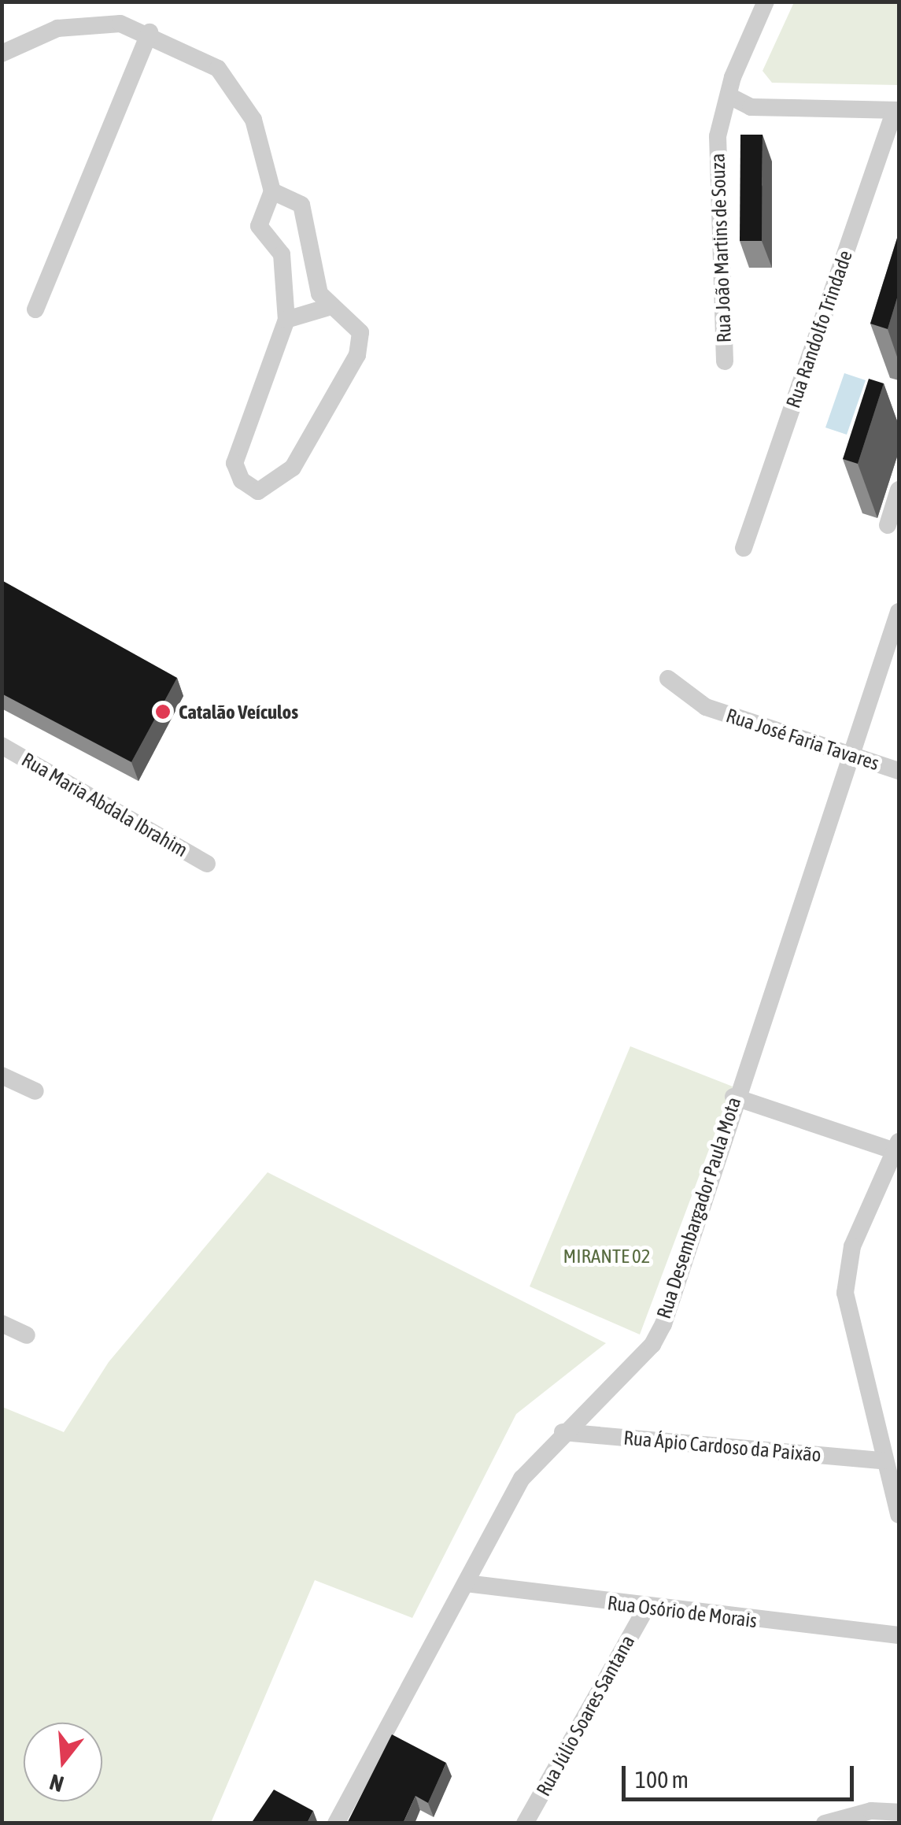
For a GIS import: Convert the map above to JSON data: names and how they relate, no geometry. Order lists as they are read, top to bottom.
{
  "streets": {
    "street": [
      "Rua João Martins de Souza",
      "Rua Randolfo Trindade",
      "Rua José Faria Tavares",
      "Rua Maria Abdala Ibrahim",
      "Rua Desembargador Paula Mota",
      "Rua Ápio Cardoso da Paixão",
      "Rua Osório de Morais",
      "Rua Júlio Soares Santana"
    ]
  },
  "crossings": [
    ["Rua José Faria Tavares", "Rua Desembargador Paula Mota"],
    ["Rua Desembargador Paula Mota", "Rua Ápio Cardoso da Paixão"],
    ["Rua Desembargador Paula Mota", "Rua Osório de Morais"],
    ["Rua Osório de Morais", "Rua Júlio Soares Santana"]
  ],
  "parks": ["MIRANTE 02"],
  "places": ["Catalão Veículos"],
  "scale_bar": "100 m",
  "north": "bottom"
}
